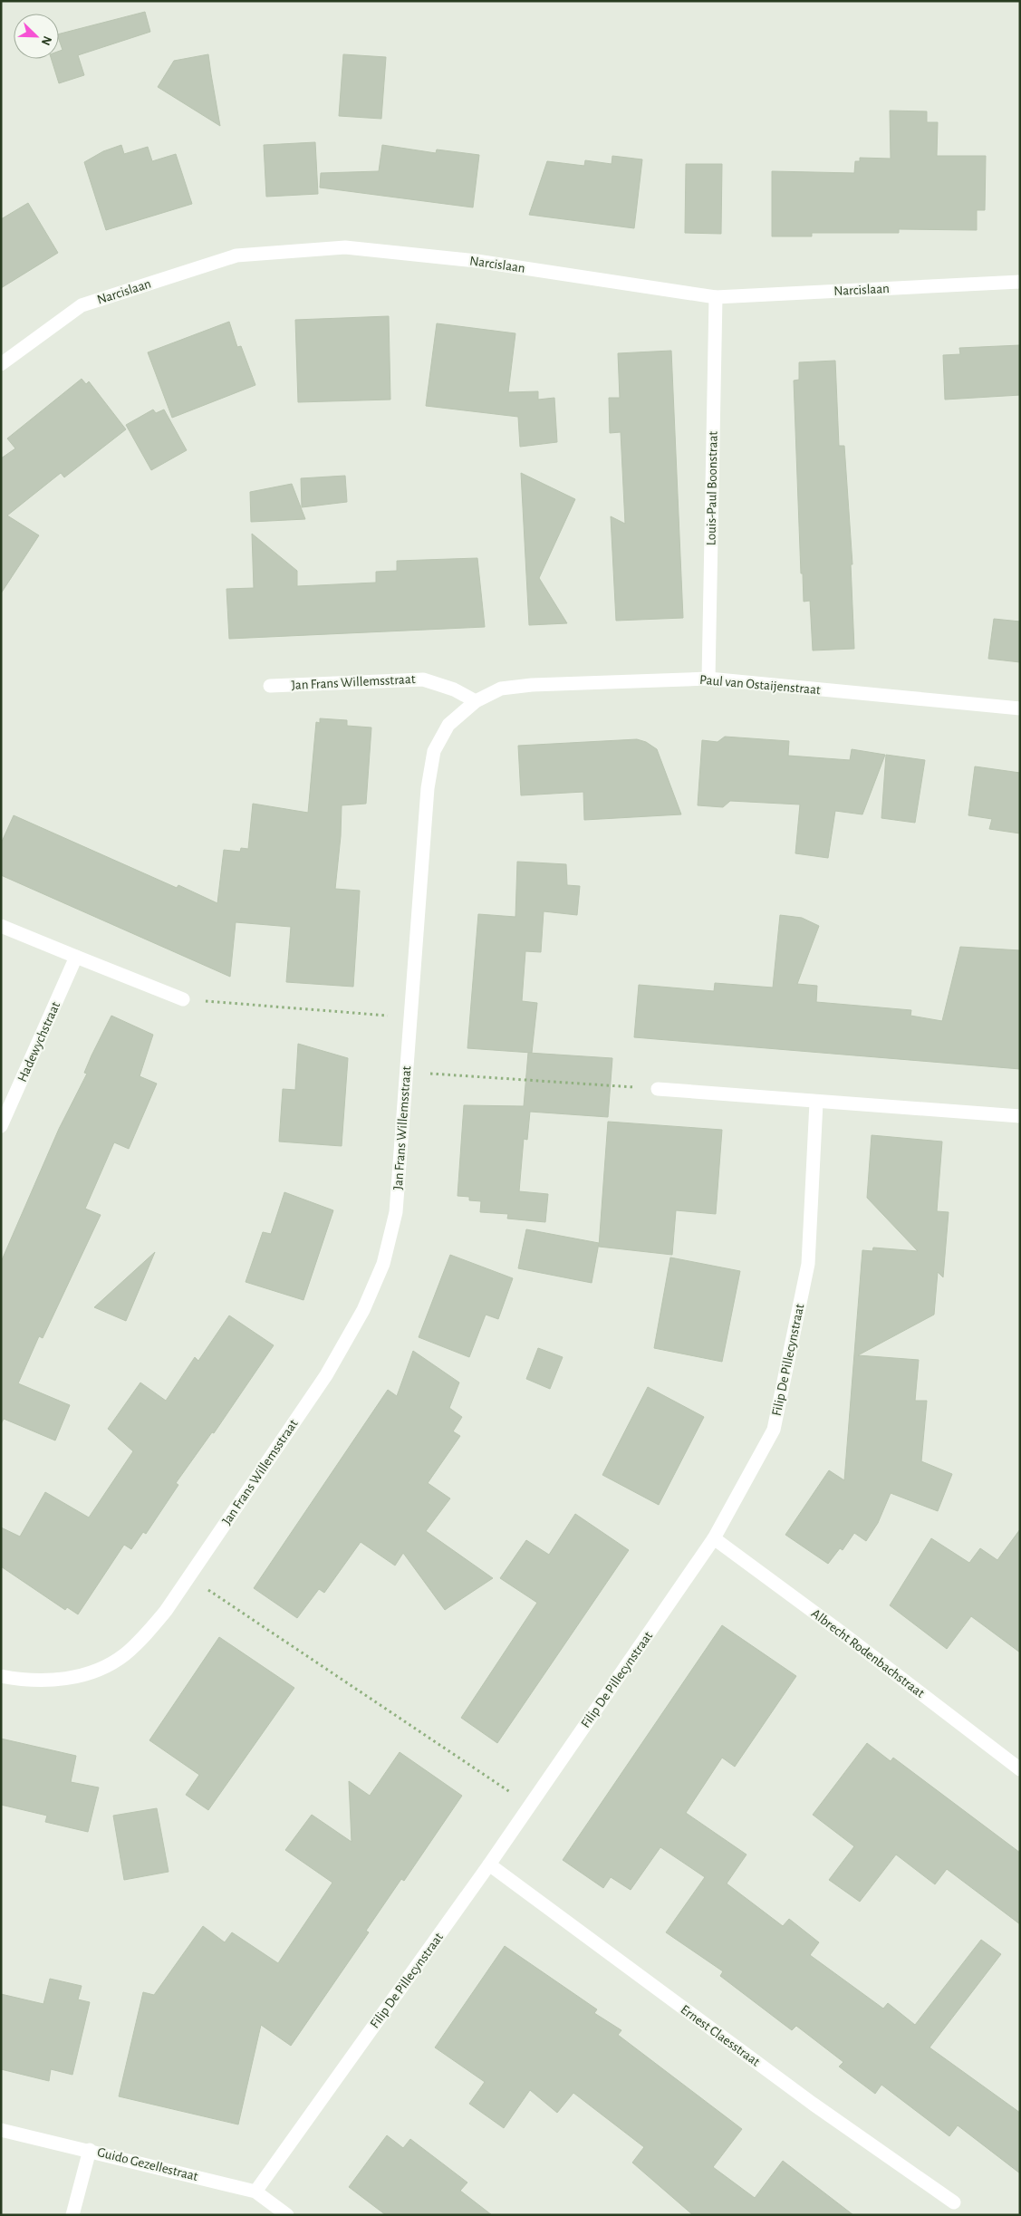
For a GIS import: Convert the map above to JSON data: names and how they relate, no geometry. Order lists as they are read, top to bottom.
{
  "streets": {
    "street": [
      "Narcislaan",
      "Louis-Paul Boonstraat",
      "Jan Frans Willemsstraat",
      "Paul van Ostaijenstraat",
      "Hadewychstraat",
      "Filip De Pillecynstraat",
      "Albrecht Rodenbachstraat",
      "Ernest Claesstraat",
      "Guido Gezellestraat"
    ]
  },
  "crossings": [
    ["Narcislaan", "Louis-Paul Boonstraat"],
    ["Louis-Paul Boonstraat", "Paul van Ostaijenstraat"],
    ["Jan Frans Willemsstraat", "Paul van Ostaijenstraat"],
    ["Filip De Pillecynstraat", "Albrecht Rodenbachstraat"],
    ["Filip De Pillecynstraat", "Ernest Claesstraat"],
    ["Filip De Pillecynstraat", "Guido Gezellestraat"]
  ],
  "north": "bottom right"
}
